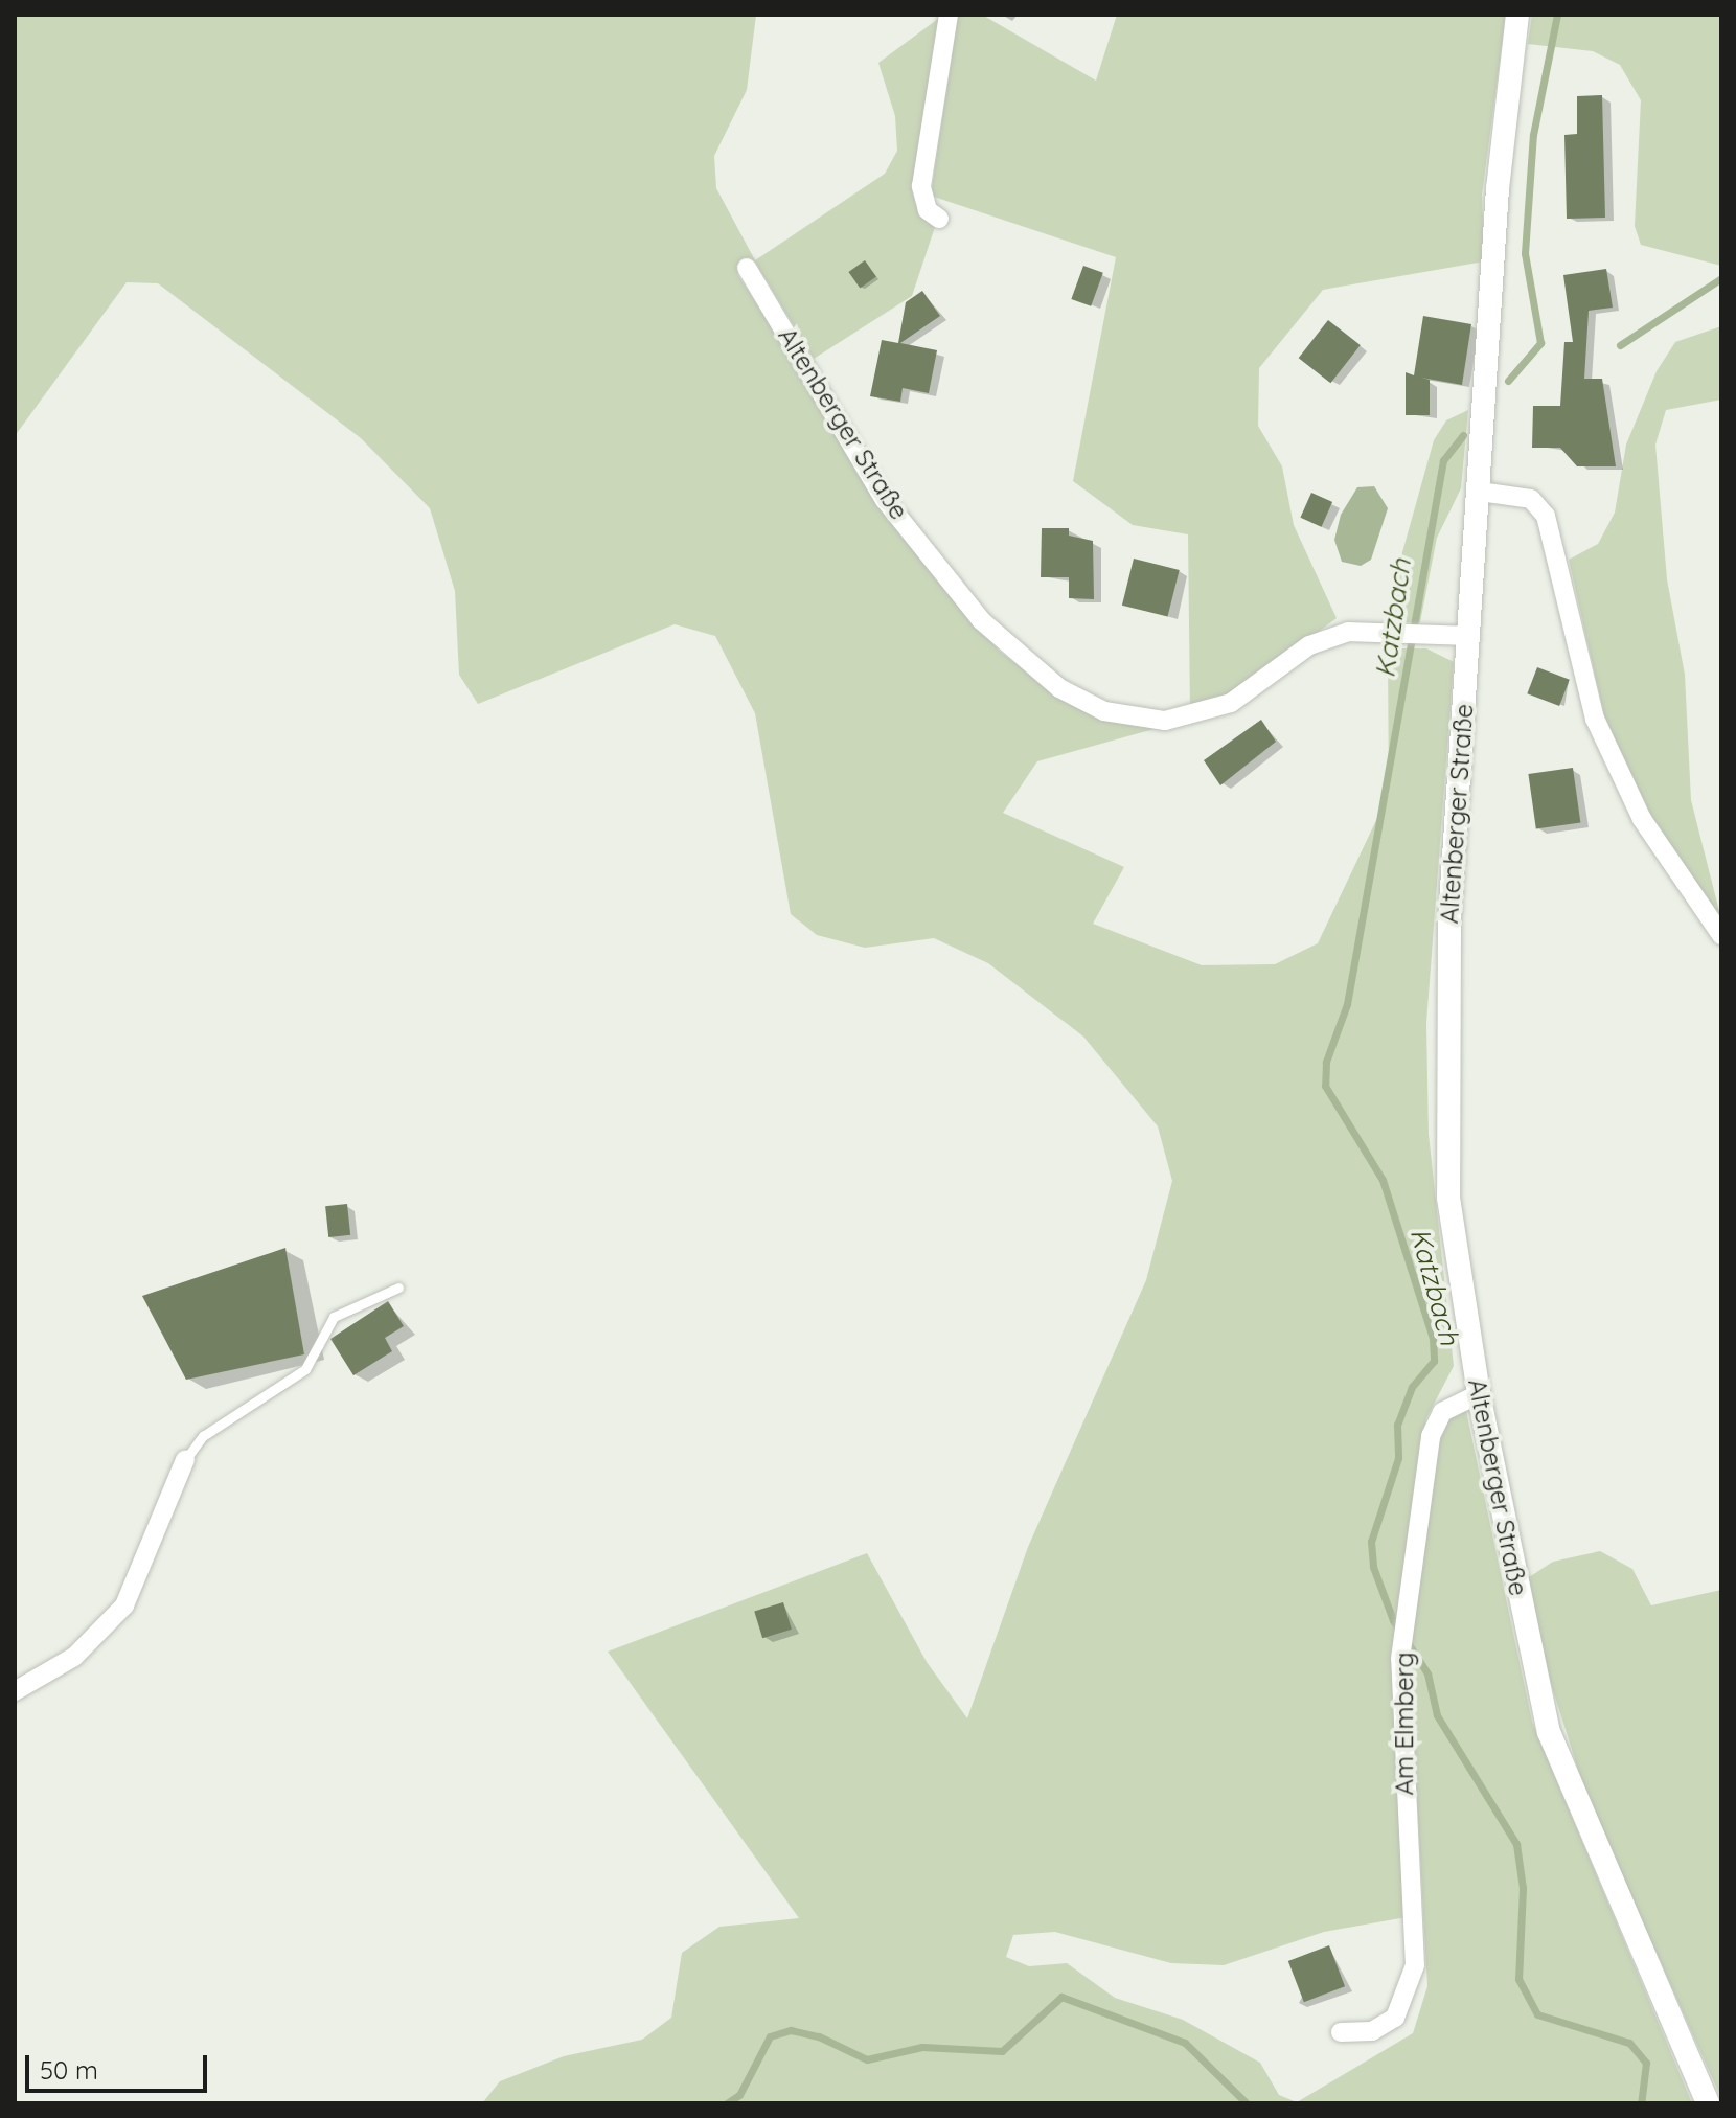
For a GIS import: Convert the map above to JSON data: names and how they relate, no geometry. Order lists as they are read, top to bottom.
{
  "streets": {
    "street": ["Altenberger Straße", "Am Elmberg"]
  },
  "crossings": [
    ["Altenberger Straße", "Am Elmberg"]
  ],
  "water": ["Katzbach"],
  "scale_bar": "50 m"
}
